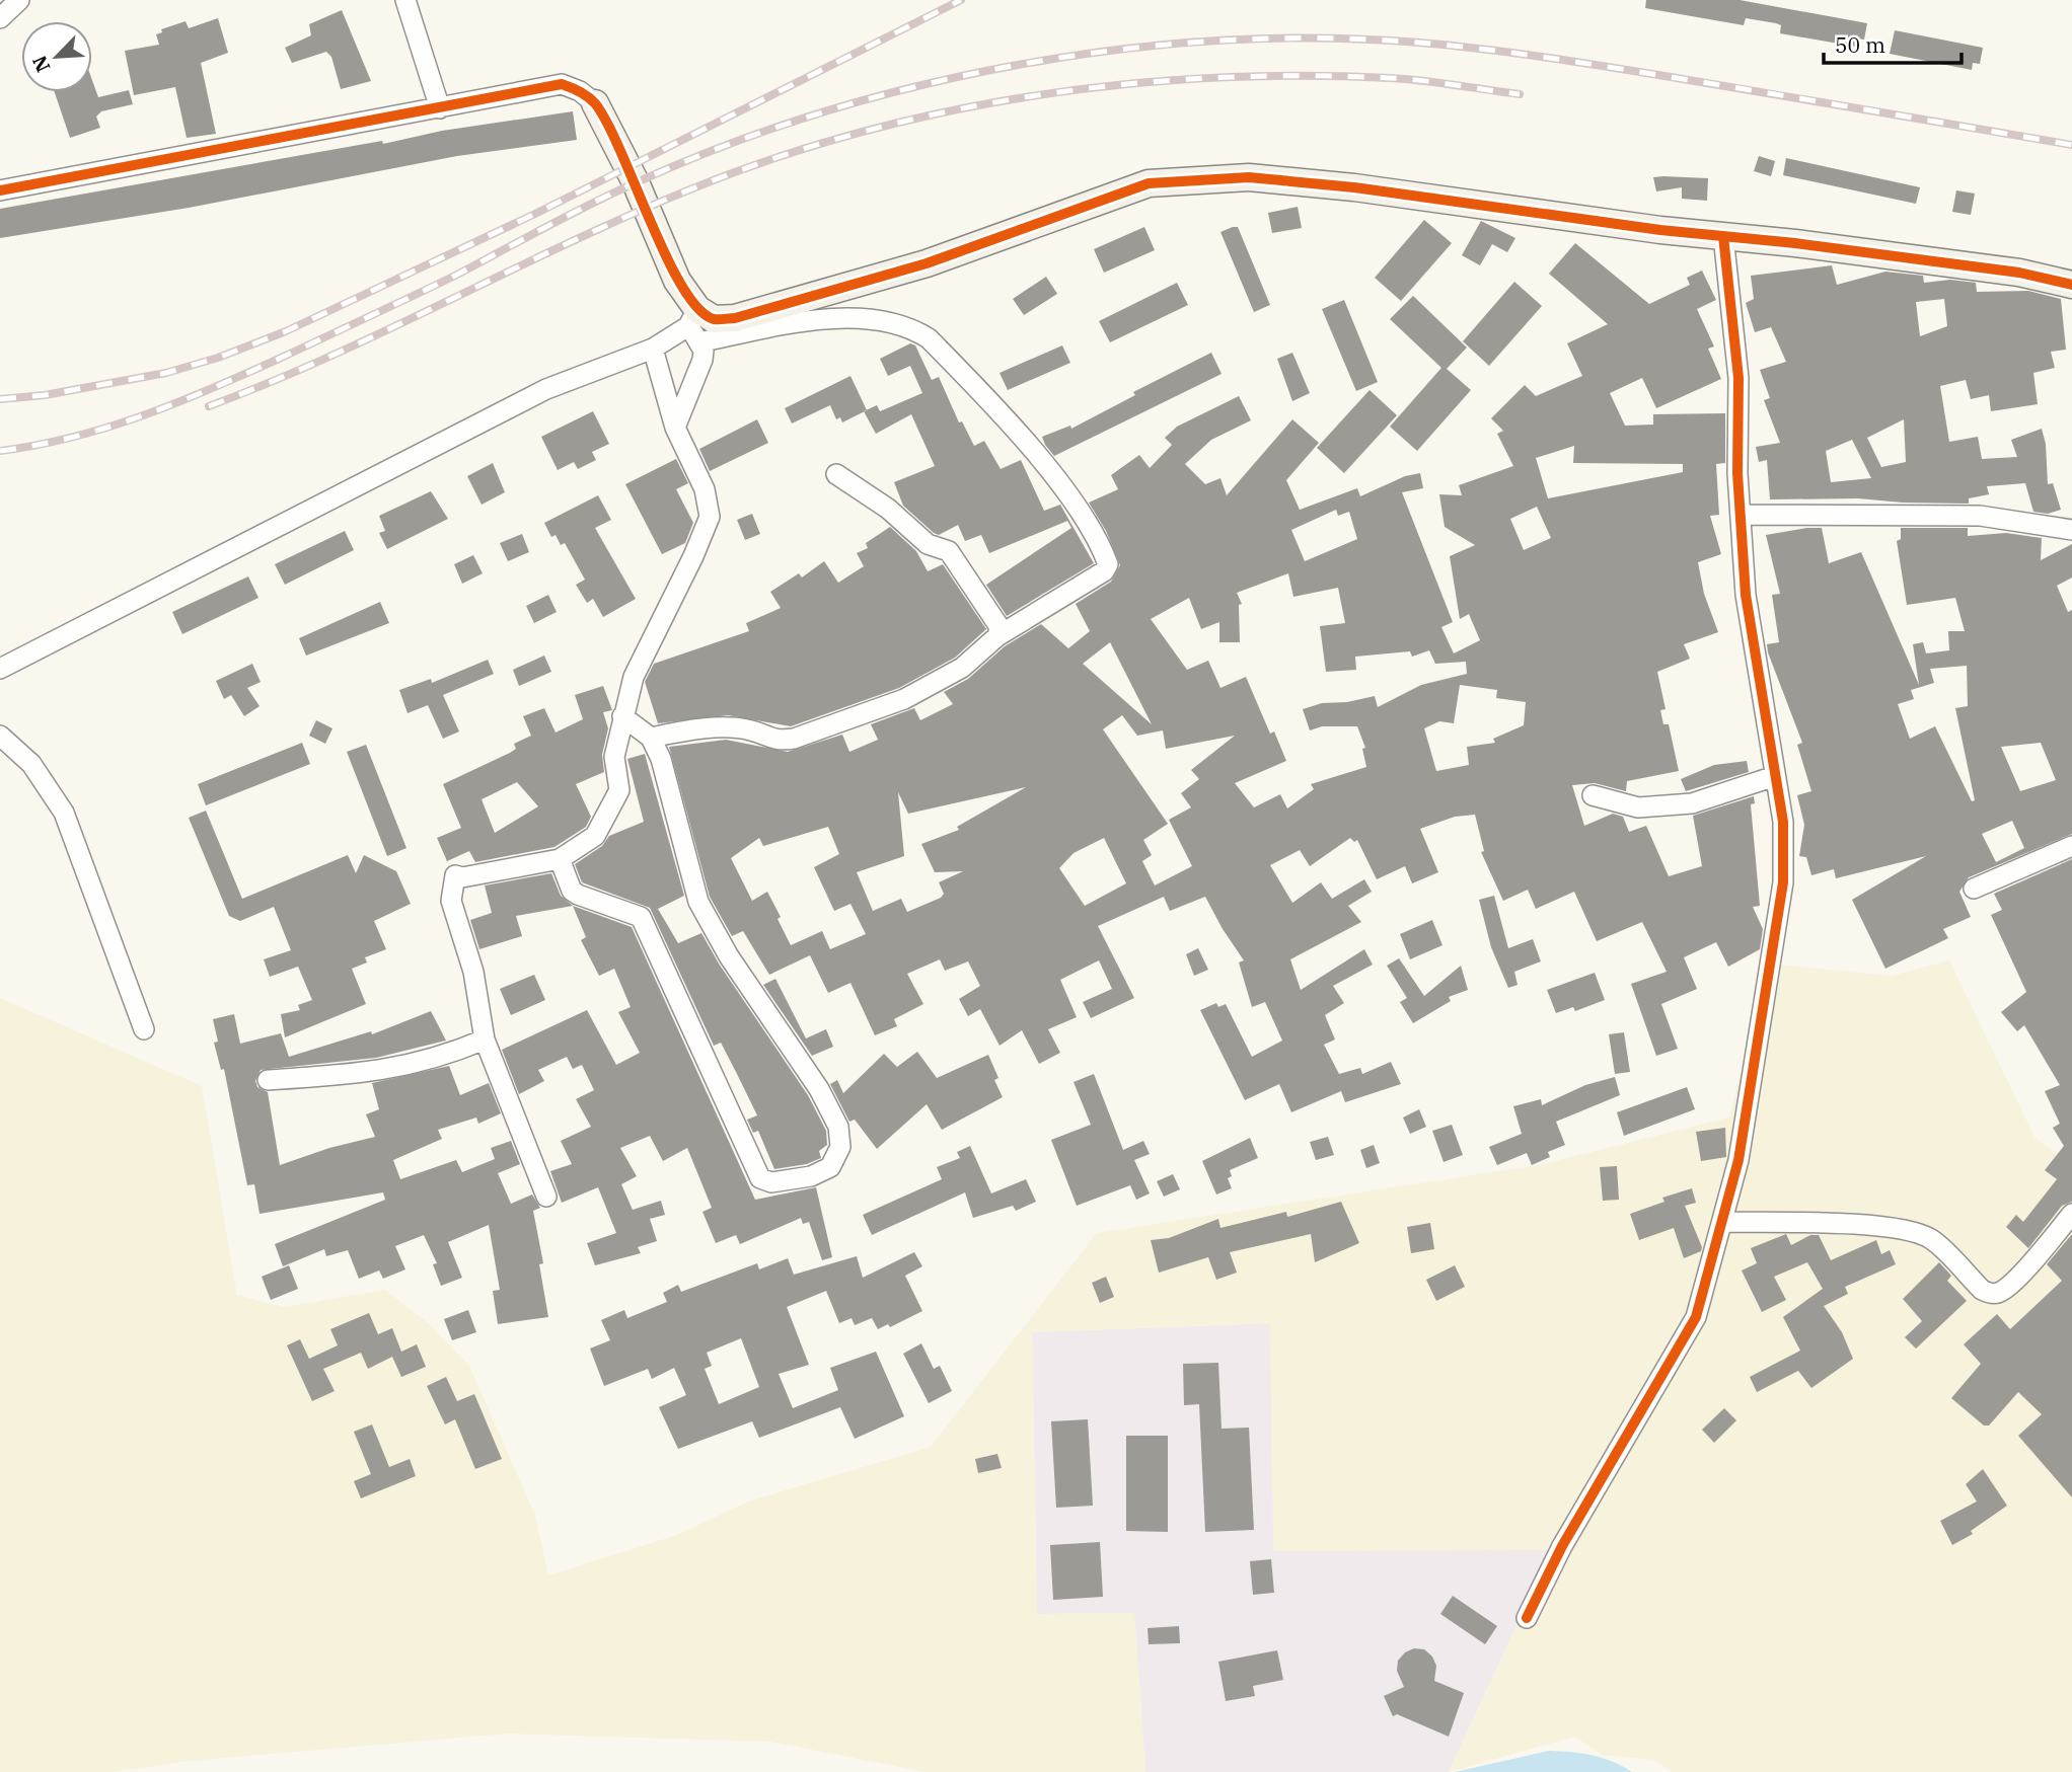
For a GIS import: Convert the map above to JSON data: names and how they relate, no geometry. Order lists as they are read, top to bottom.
{
  "scale_bar": "50 m",
  "north": "bottom left"
}
